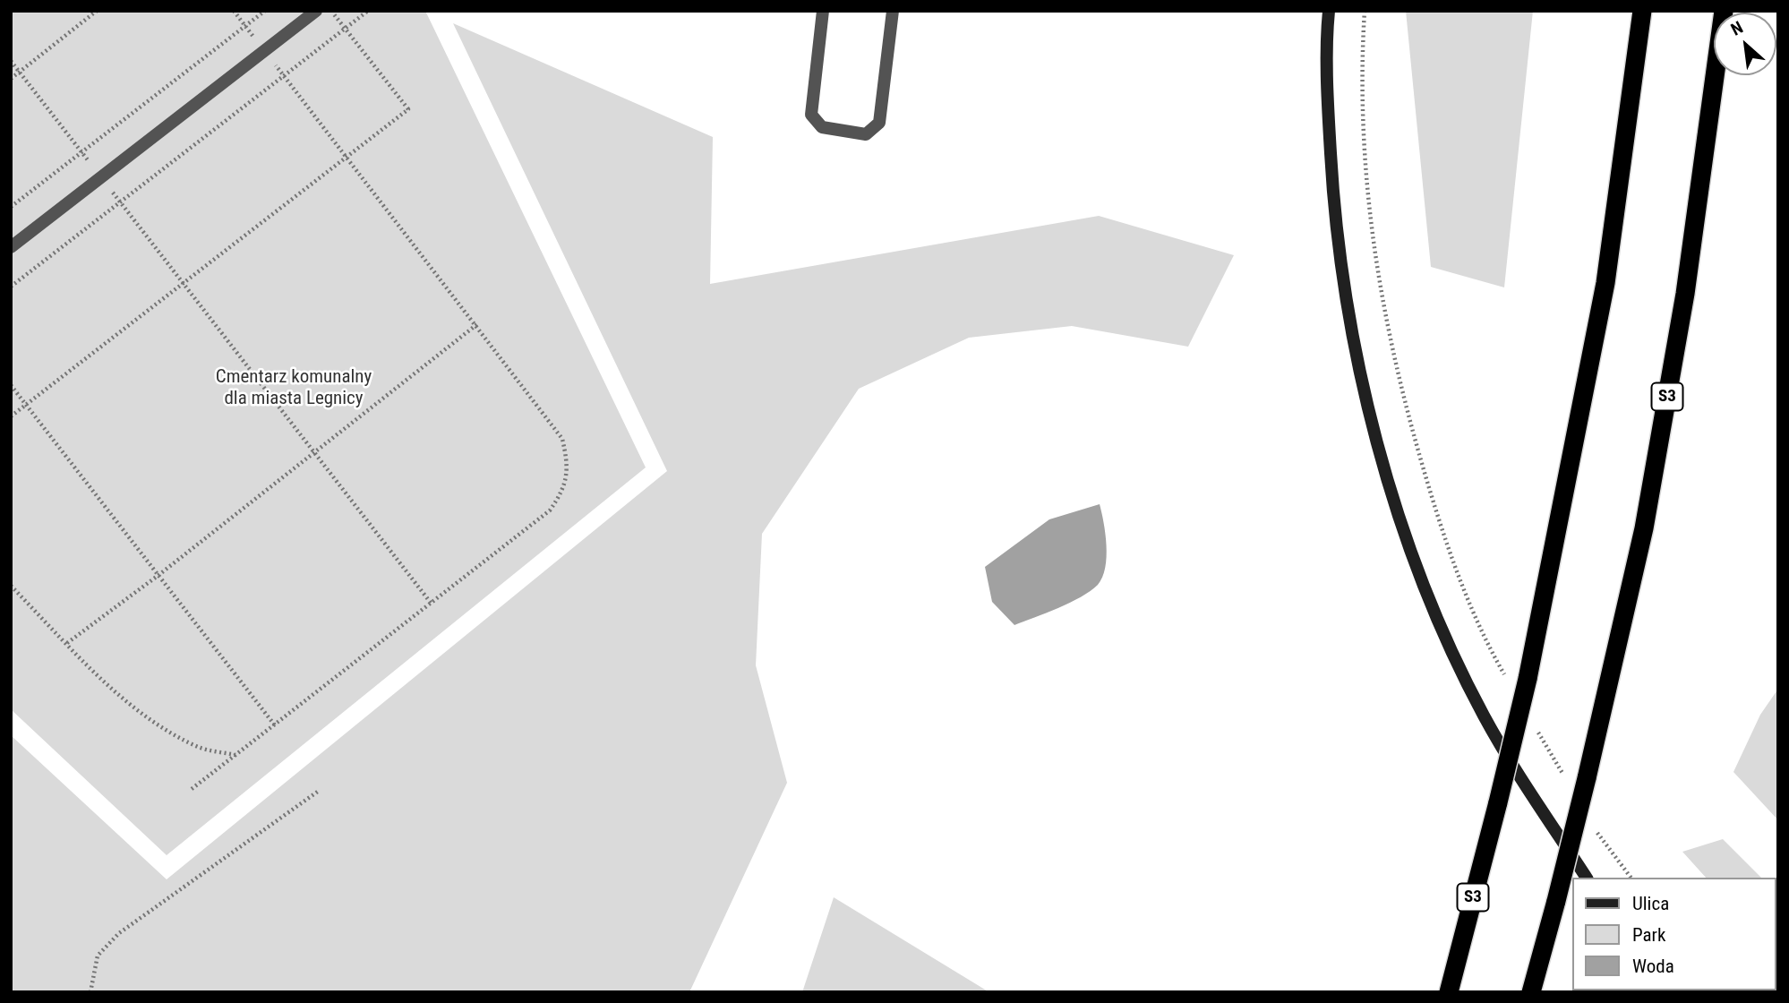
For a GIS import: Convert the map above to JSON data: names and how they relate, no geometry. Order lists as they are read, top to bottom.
{
  "streets": {
    "highway": ["S3"]
  },
  "parks": ["Cmentarz komunalny dla miasta Legnicy"],
  "legend": ["Ulica", "Park", "Woda"],
  "north": "top left"
}
